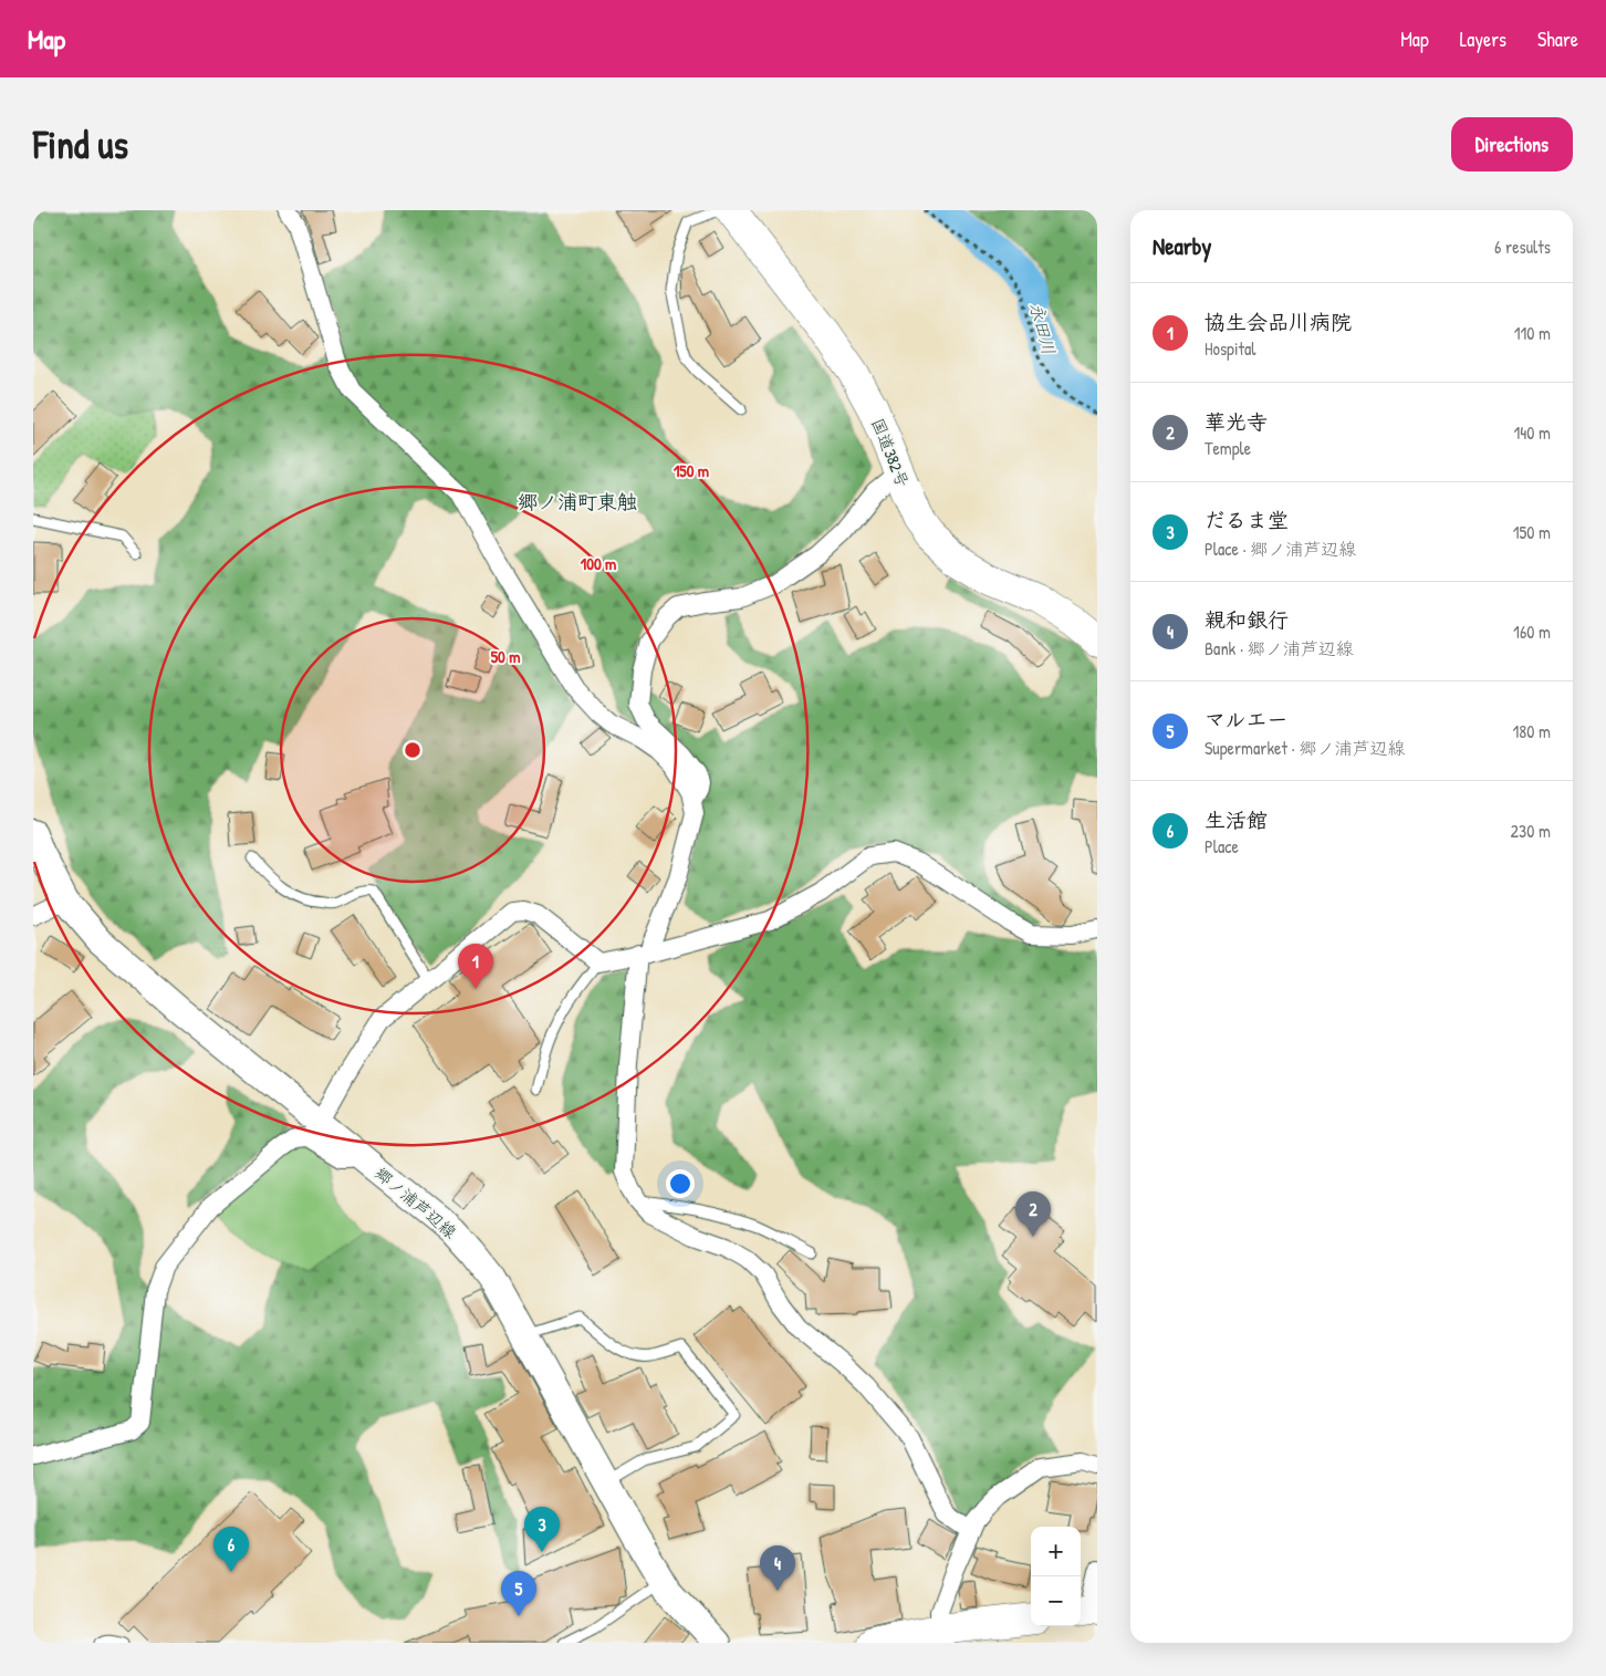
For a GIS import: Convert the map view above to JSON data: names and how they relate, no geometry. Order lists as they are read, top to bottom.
{
  "streets": {
    "highway": ["国道382号"],
    "main road": ["郷ノ浦芦辺線"]
  },
  "districts": ["郷ノ浦町東触"],
  "water": ["永田川"],
  "page": {
    "header": "Map",
    "nav": ["Map", "Layers", "Share"],
    "buttons": "Directions",
    "title": "Find us",
    "heading": ["Nearby", "6 results"],
    "list": [
      {
        "mark": "1",
        "name": "協生会品川病院",
        "note": "Hospital",
        "value": "110 m"
      },
      {
        "mark": "2",
        "name": "華光寺",
        "note": "Temple",
        "value": "140 m"
      },
      {
        "mark": "3",
        "name": "だるま堂",
        "note": "Place · 郷ノ浦芦辺線",
        "value": "150 m"
      },
      {
        "mark": "4",
        "name": "親和銀行",
        "note": "Bank · 郷ノ浦芦辺線",
        "value": "160 m"
      },
      {
        "mark": "5",
        "name": "マルエー",
        "note": "Supermarket · 郷ノ浦芦辺線",
        "value": "180 m"
      },
      {
        "mark": "6",
        "name": "生活館",
        "note": "Place",
        "value": "230 m"
      }
    ],
    "pins": [
      "1",
      "2",
      "3",
      "6",
      "4",
      "5"
    ],
    "map_buttons": ["+", "−"]
  },
  "rings": ["150 m", "100 m", "50 m"]
}
